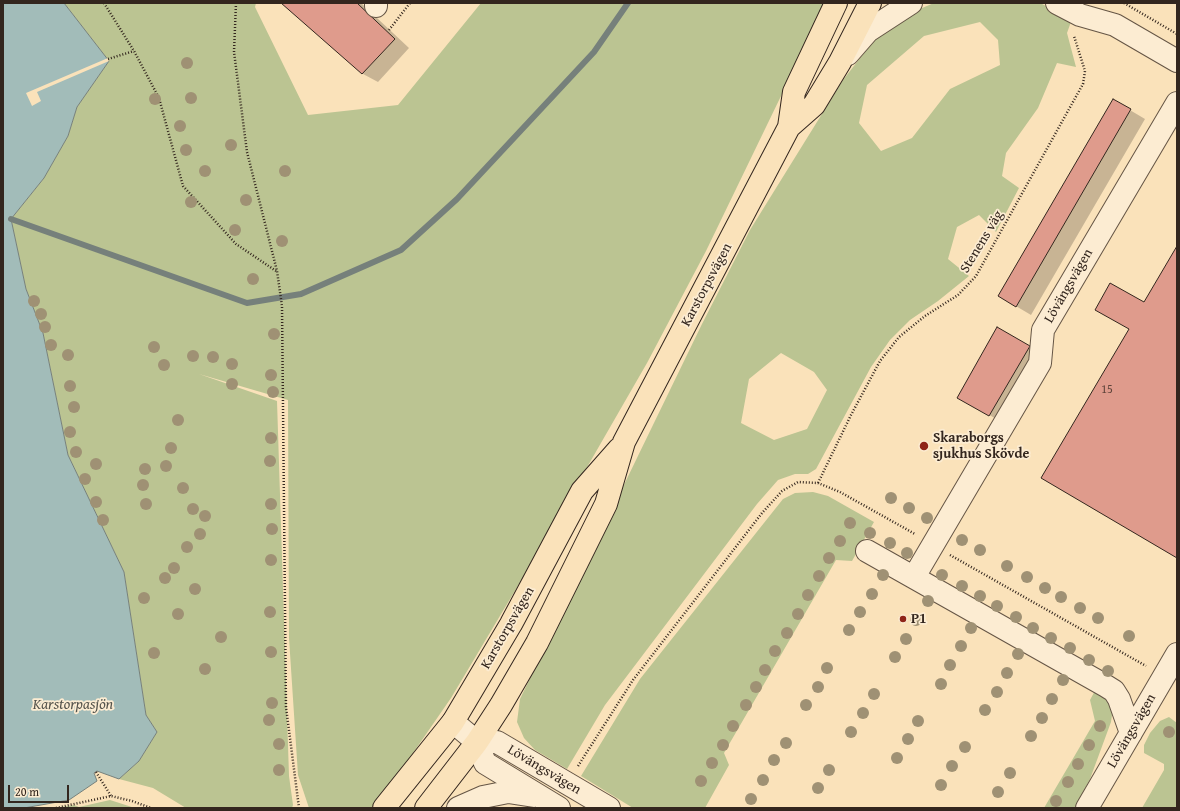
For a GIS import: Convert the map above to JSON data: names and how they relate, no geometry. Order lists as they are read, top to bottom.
{
  "streets": {
    "main road": ["Karstorpsvägen"],
    "street": ["Lövängsvägen"],
    "path": ["Stenens väg"]
  },
  "crossings": [
    ["Karstorpsvägen", "Lövängsvägen"]
  ],
  "water": ["Karstorpasjön"],
  "places": ["Skaraborgs sjukhus Skövde", "P1"],
  "house_numbers": ["15"],
  "scale_bar": "20 m"
}
